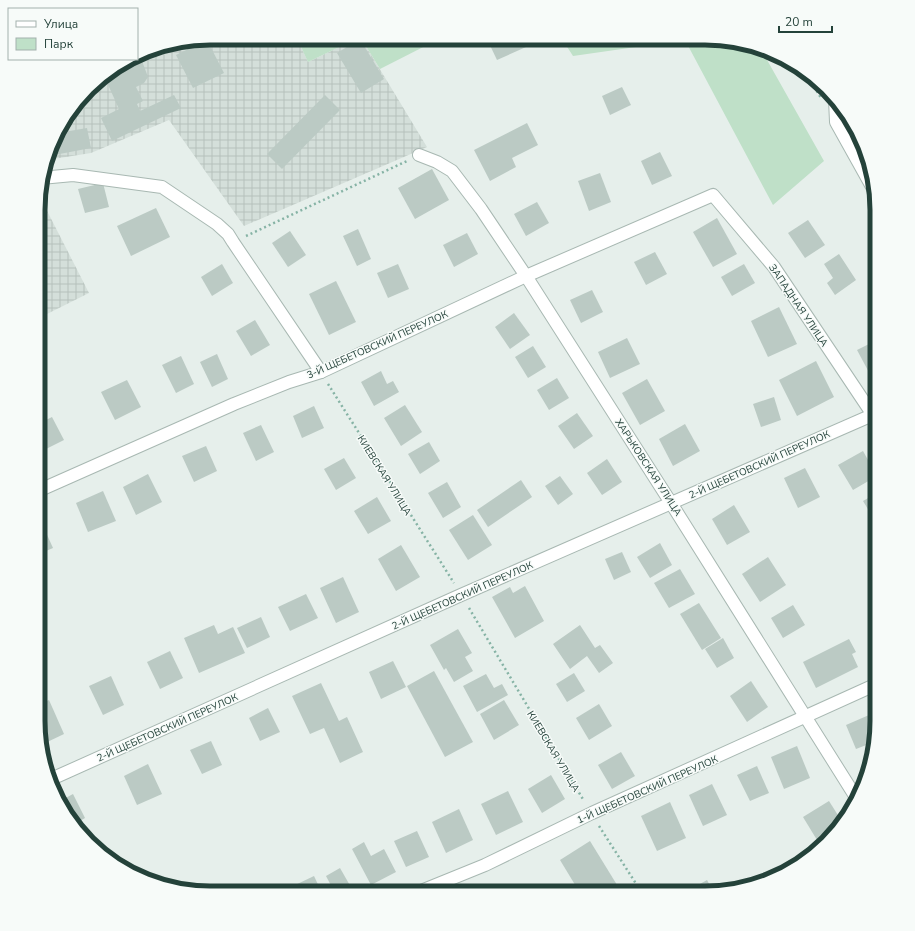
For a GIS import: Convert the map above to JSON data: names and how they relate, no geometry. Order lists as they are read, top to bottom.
{
  "streets": {
    "street": [
      "ЗАПАДНАЯ УЛИЦА",
      "3-Й ЩЕБЕТОВСКИЙ ПЕРЕУЛОК",
      "2-Й ЩЕБЕТОВСКИЙ ПЕРЕУЛОК",
      "ХАРЬКОВСКАЯ УЛИЦА",
      "1-Й ЩЕБЕТОВСКИЙ ПЕРЕУЛОК"
    ],
    "path": ["КИЕВСКАЯ УЛИЦА"]
  },
  "crossings": [
    ["ЗАПАДНАЯ УЛИЦА", "3-Й ЩЕБЕТОВСКИЙ ПЕРЕУЛОК"],
    ["3-Й ЩЕБЕТОВСКИЙ ПЕРЕУЛОК", "ХАРЬКОВСКАЯ УЛИЦА"],
    ["3-Й ЩЕБЕТОВСКИЙ ПЕРЕУЛОК", "КИЕВСКАЯ УЛИЦА"],
    ["2-Й ЩЕБЕТОВСКИЙ ПЕРЕУЛОК", "ХАРЬКОВСКАЯ УЛИЦА"],
    ["2-Й ЩЕБЕТОВСКИЙ ПЕРЕУЛОК", "КИЕВСКАЯ УЛИЦА"],
    ["ХАРЬКОВСКАЯ УЛИЦА", "1-Й ЩЕБЕТОВСКИЙ ПЕРЕУЛОК"],
    ["КИЕВСКАЯ УЛИЦА", "1-Й ЩЕБЕТОВСКИЙ ПЕРЕУЛОК"]
  ],
  "legend": ["Улица", "Парк"],
  "scale_bar": "20 m"
}
